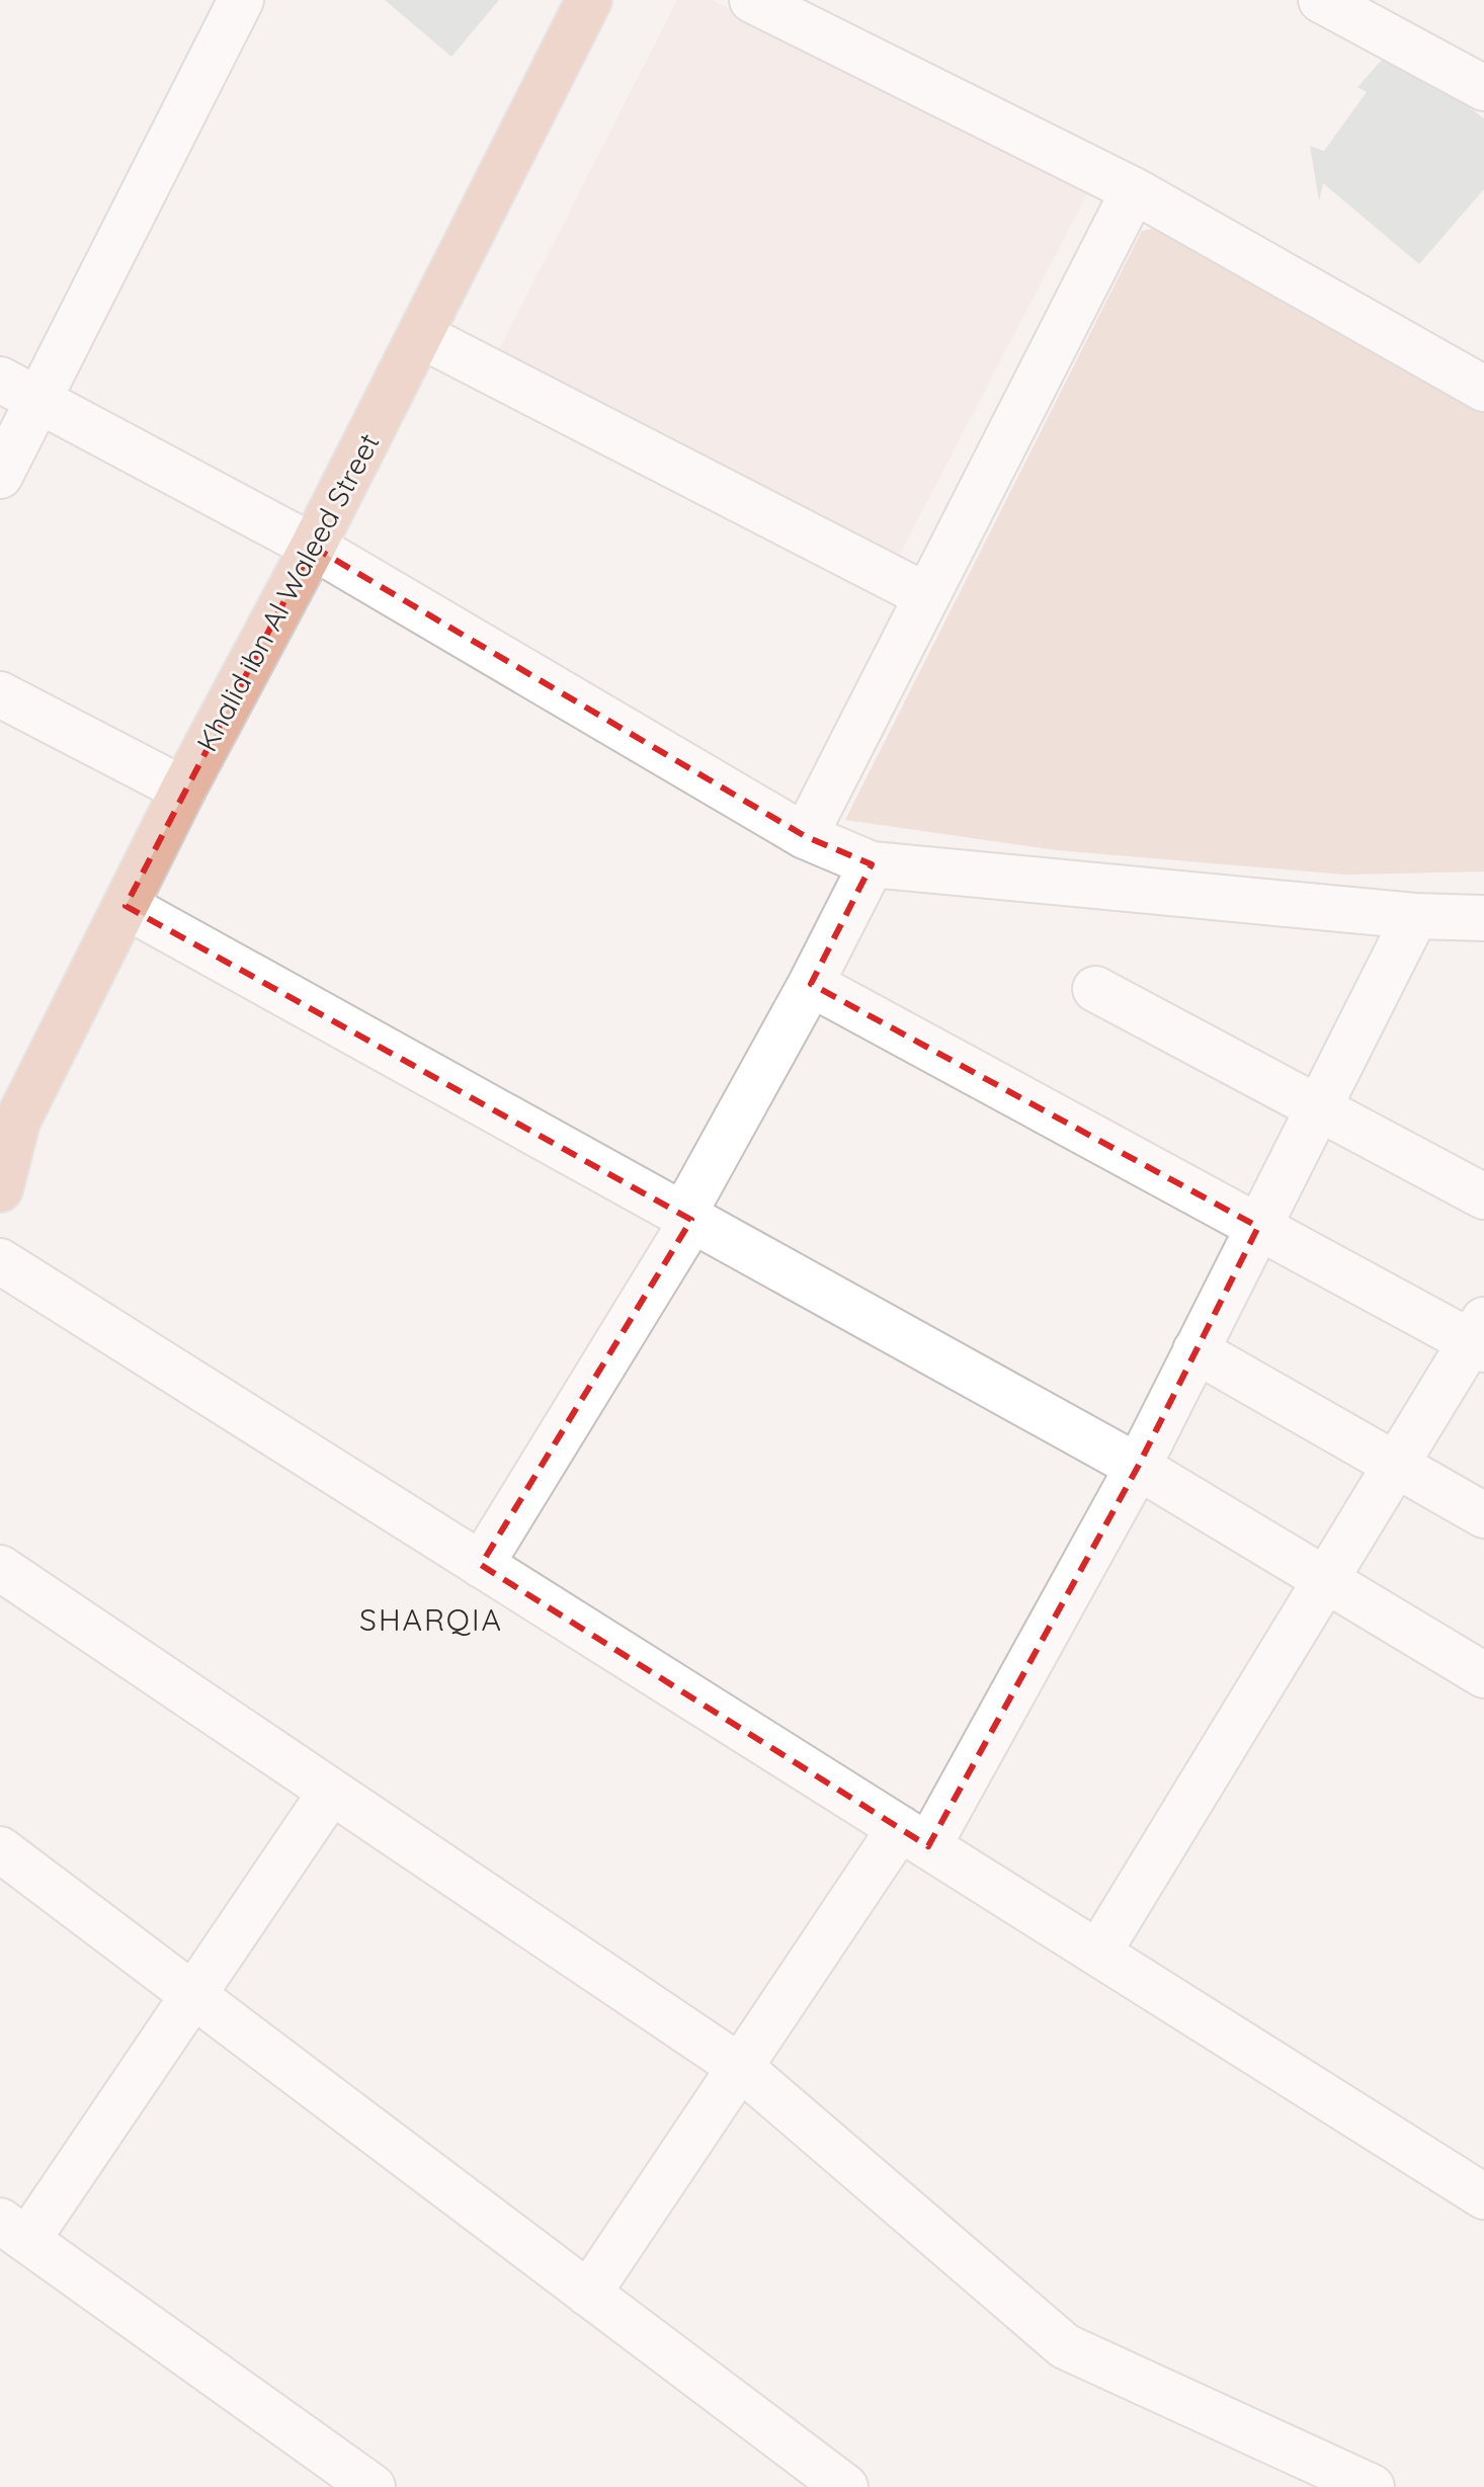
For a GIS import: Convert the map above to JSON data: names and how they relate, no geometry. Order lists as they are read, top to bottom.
{
  "streets": {
    "main road": ["Khalid ibn Al Waleed Street"]
  },
  "districts": ["SHARQIA"]
}
